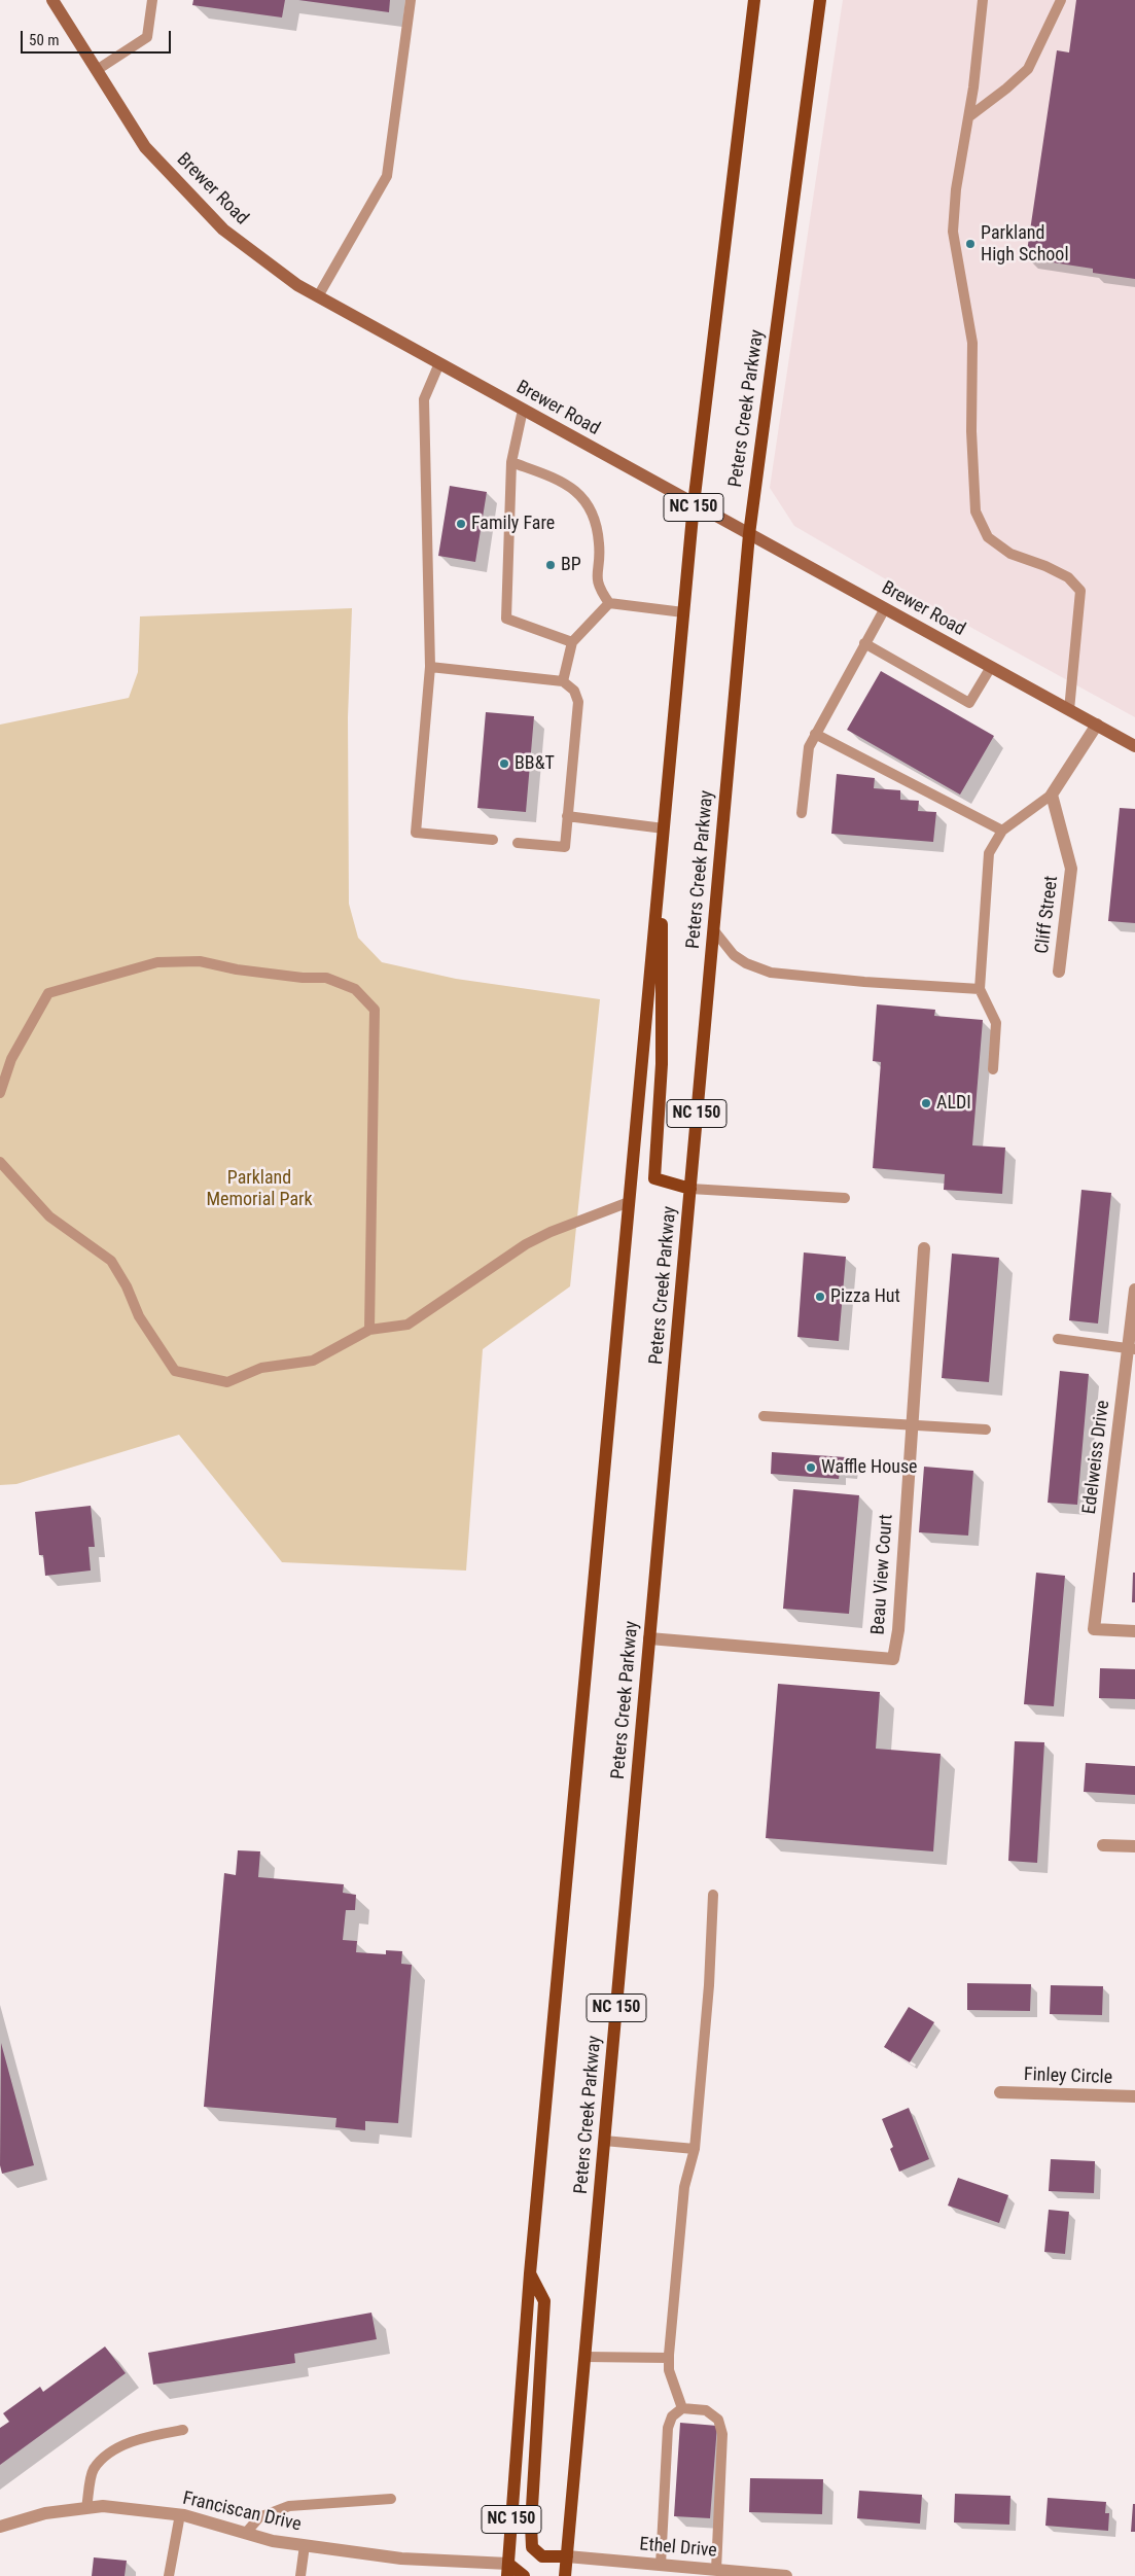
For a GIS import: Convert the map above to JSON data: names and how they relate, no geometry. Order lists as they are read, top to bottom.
{
  "streets": {
    "main road": ["Peters Creek Parkway", "NC 150"],
    "street": [
      "Brewer Road",
      "Cliff Street",
      "Edelweiss Drive",
      "Beau View Court",
      "Finley Circle",
      "Franciscan Drive",
      "Ethel Drive"
    ]
  },
  "crossings": [
    ["Brewer Road", "Peters Creek Parkway"],
    ["Brewer Road", "NC 150"],
    ["Peters Creek Parkway", "Beau View Court"],
    ["Peters Creek Parkway", "Ethel Drive"],
    ["NC 150", "Franciscan Drive"]
  ],
  "parks": ["Parkland Memorial Park"],
  "places": [
    "Parkland High School",
    "Family Fare",
    "BP",
    "BB&T",
    "ALDI",
    "Pizza Hut",
    "Waffle House"
  ],
  "scale_bar": "50 m"
}
